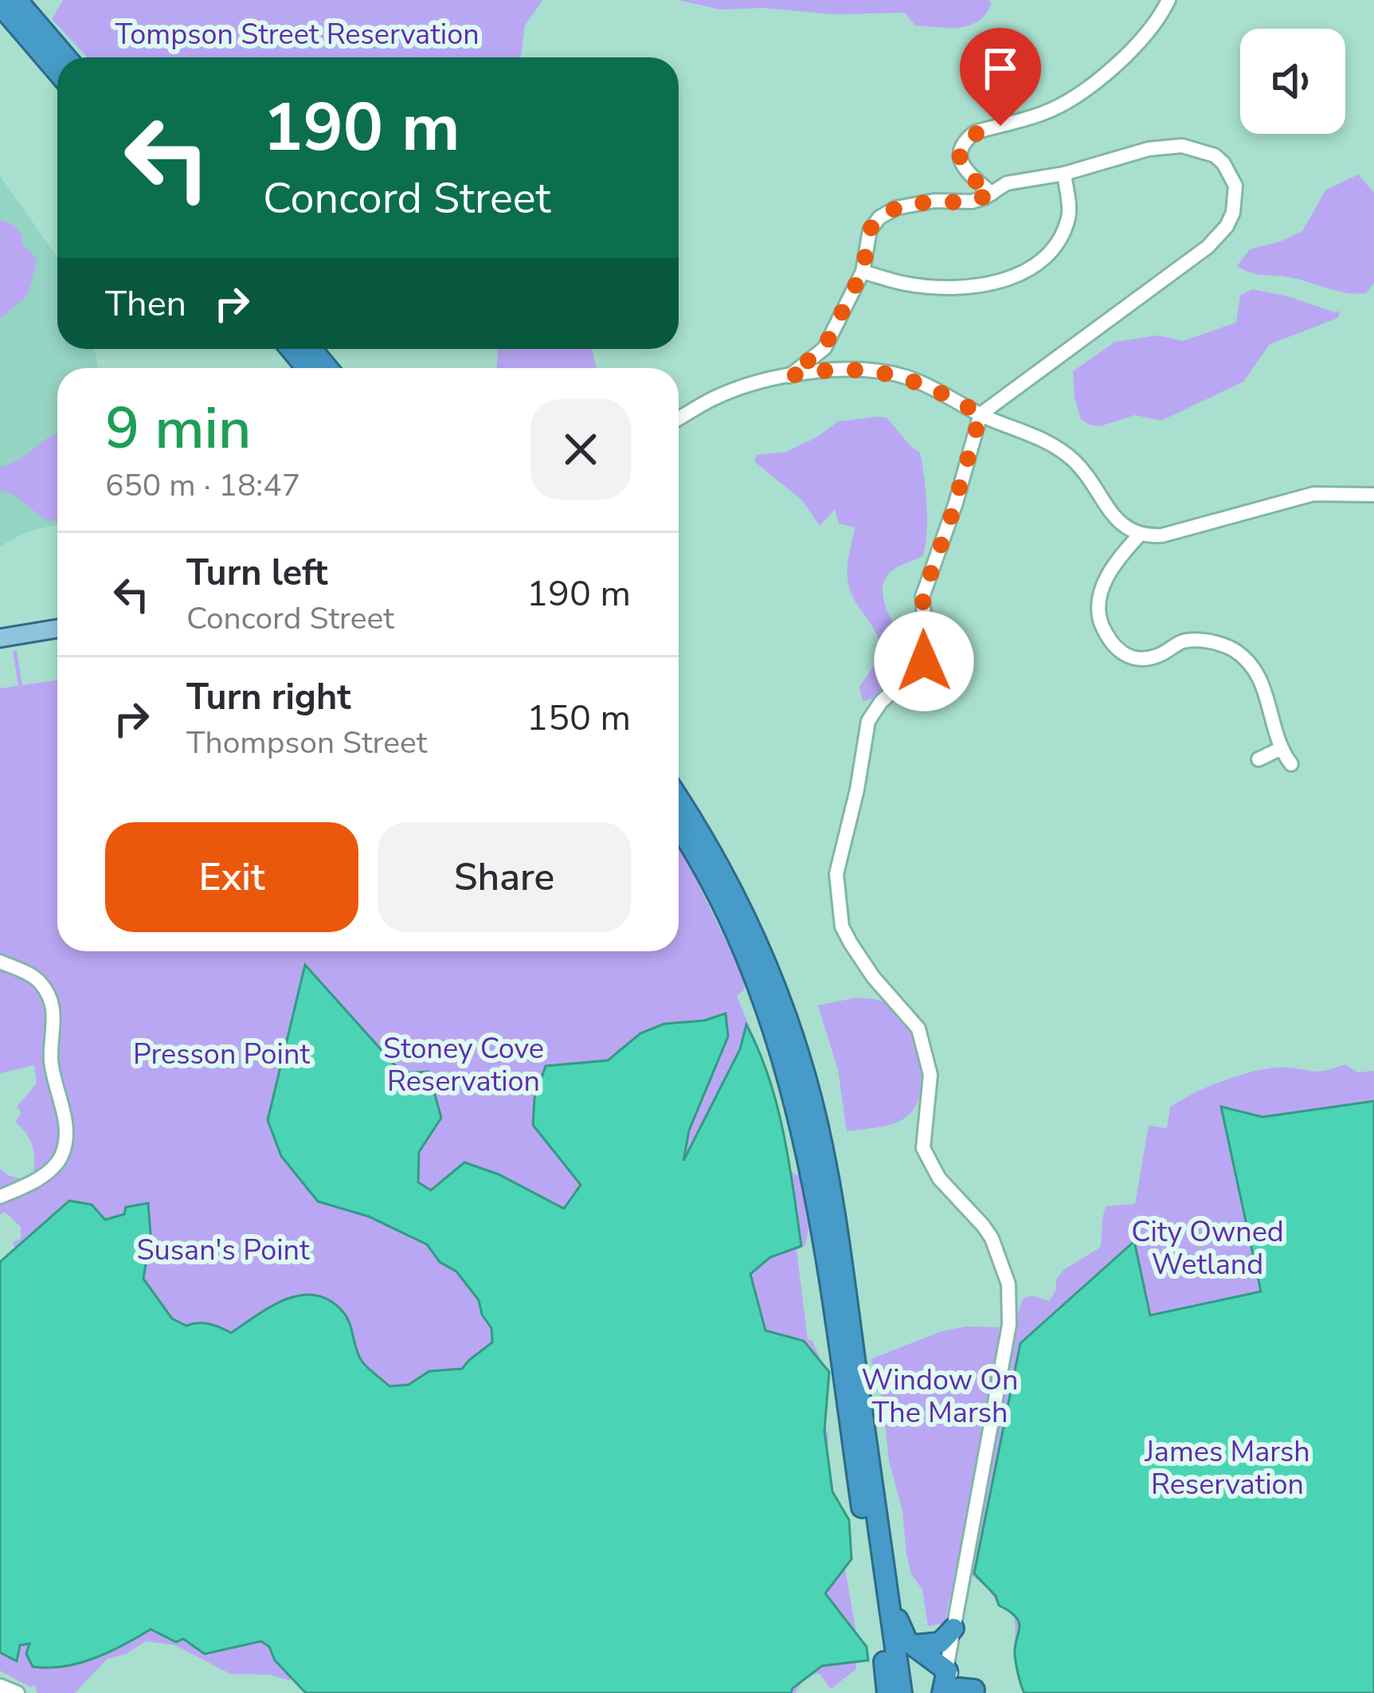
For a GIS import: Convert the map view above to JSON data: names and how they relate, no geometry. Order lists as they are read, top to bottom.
{
  "parks": [
    "Tompson Street Reservation",
    "Stoney Cove Reservation",
    "Presson Point",
    "City Owned Wetland",
    "Susan's Point",
    "Window On The Marsh",
    "James Marsh Reservation"
  ],
  "page": {
    "turn": ["190 m", "Concord Street"],
    "then": "Then",
    "heading": ["9 min", "650 m · 18:47"],
    "list": [
      {
        "name": "Turn left",
        "note": "Concord Street",
        "value": "190 m"
      },
      {
        "name": "Turn right",
        "note": "Thompson Street",
        "value": "150 m"
      }
    ],
    "buttons": ["Exit", "Share"]
  }
}
